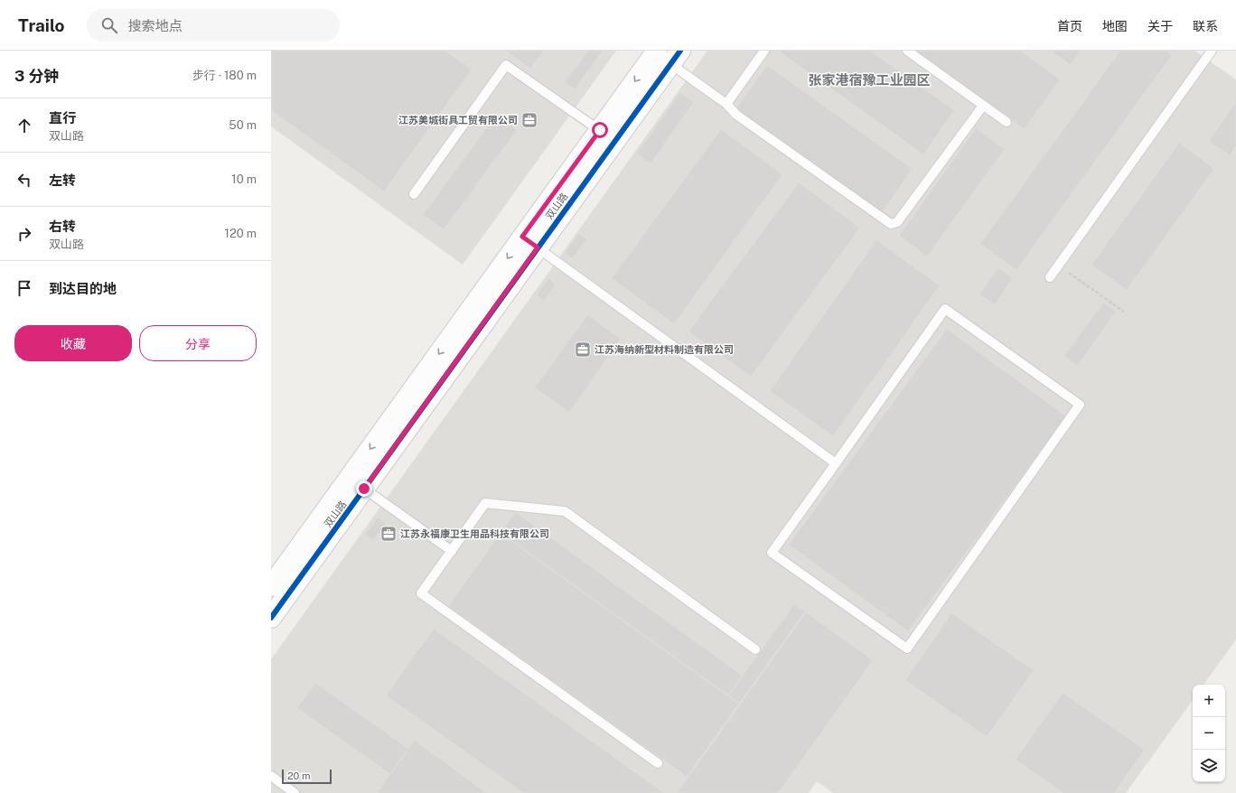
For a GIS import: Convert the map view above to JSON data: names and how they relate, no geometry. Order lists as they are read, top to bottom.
{
  "streets": {
    "street": ["双山路"]
  },
  "districts": ["张家港宿豫工业园区"],
  "places": {
    "office": ["江苏美城街具工贸有限公司", "江苏海纳新型材料制造有限公司", "江苏永福康卫生用品科技有限公司"]
  },
  "scale_bar": "20 m",
  "page": {
    "header": "Trailo",
    "search": "搜索地点",
    "nav": [
      "首页",
      "地图",
      "关于",
      "联系"
    ],
    "heading": ["3 分钟", "步行 · 180 m"],
    "list": [
      ["直行", "双山路", "50 m"],
      ["左转", "10 m"],
      ["右转", "双山路", "120 m"],
      "到达目的地"
    ],
    "buttons": ["收藏", "分享"],
    "map_buttons": ["+", "−"],
    "scale": "20 m"
  }
}
